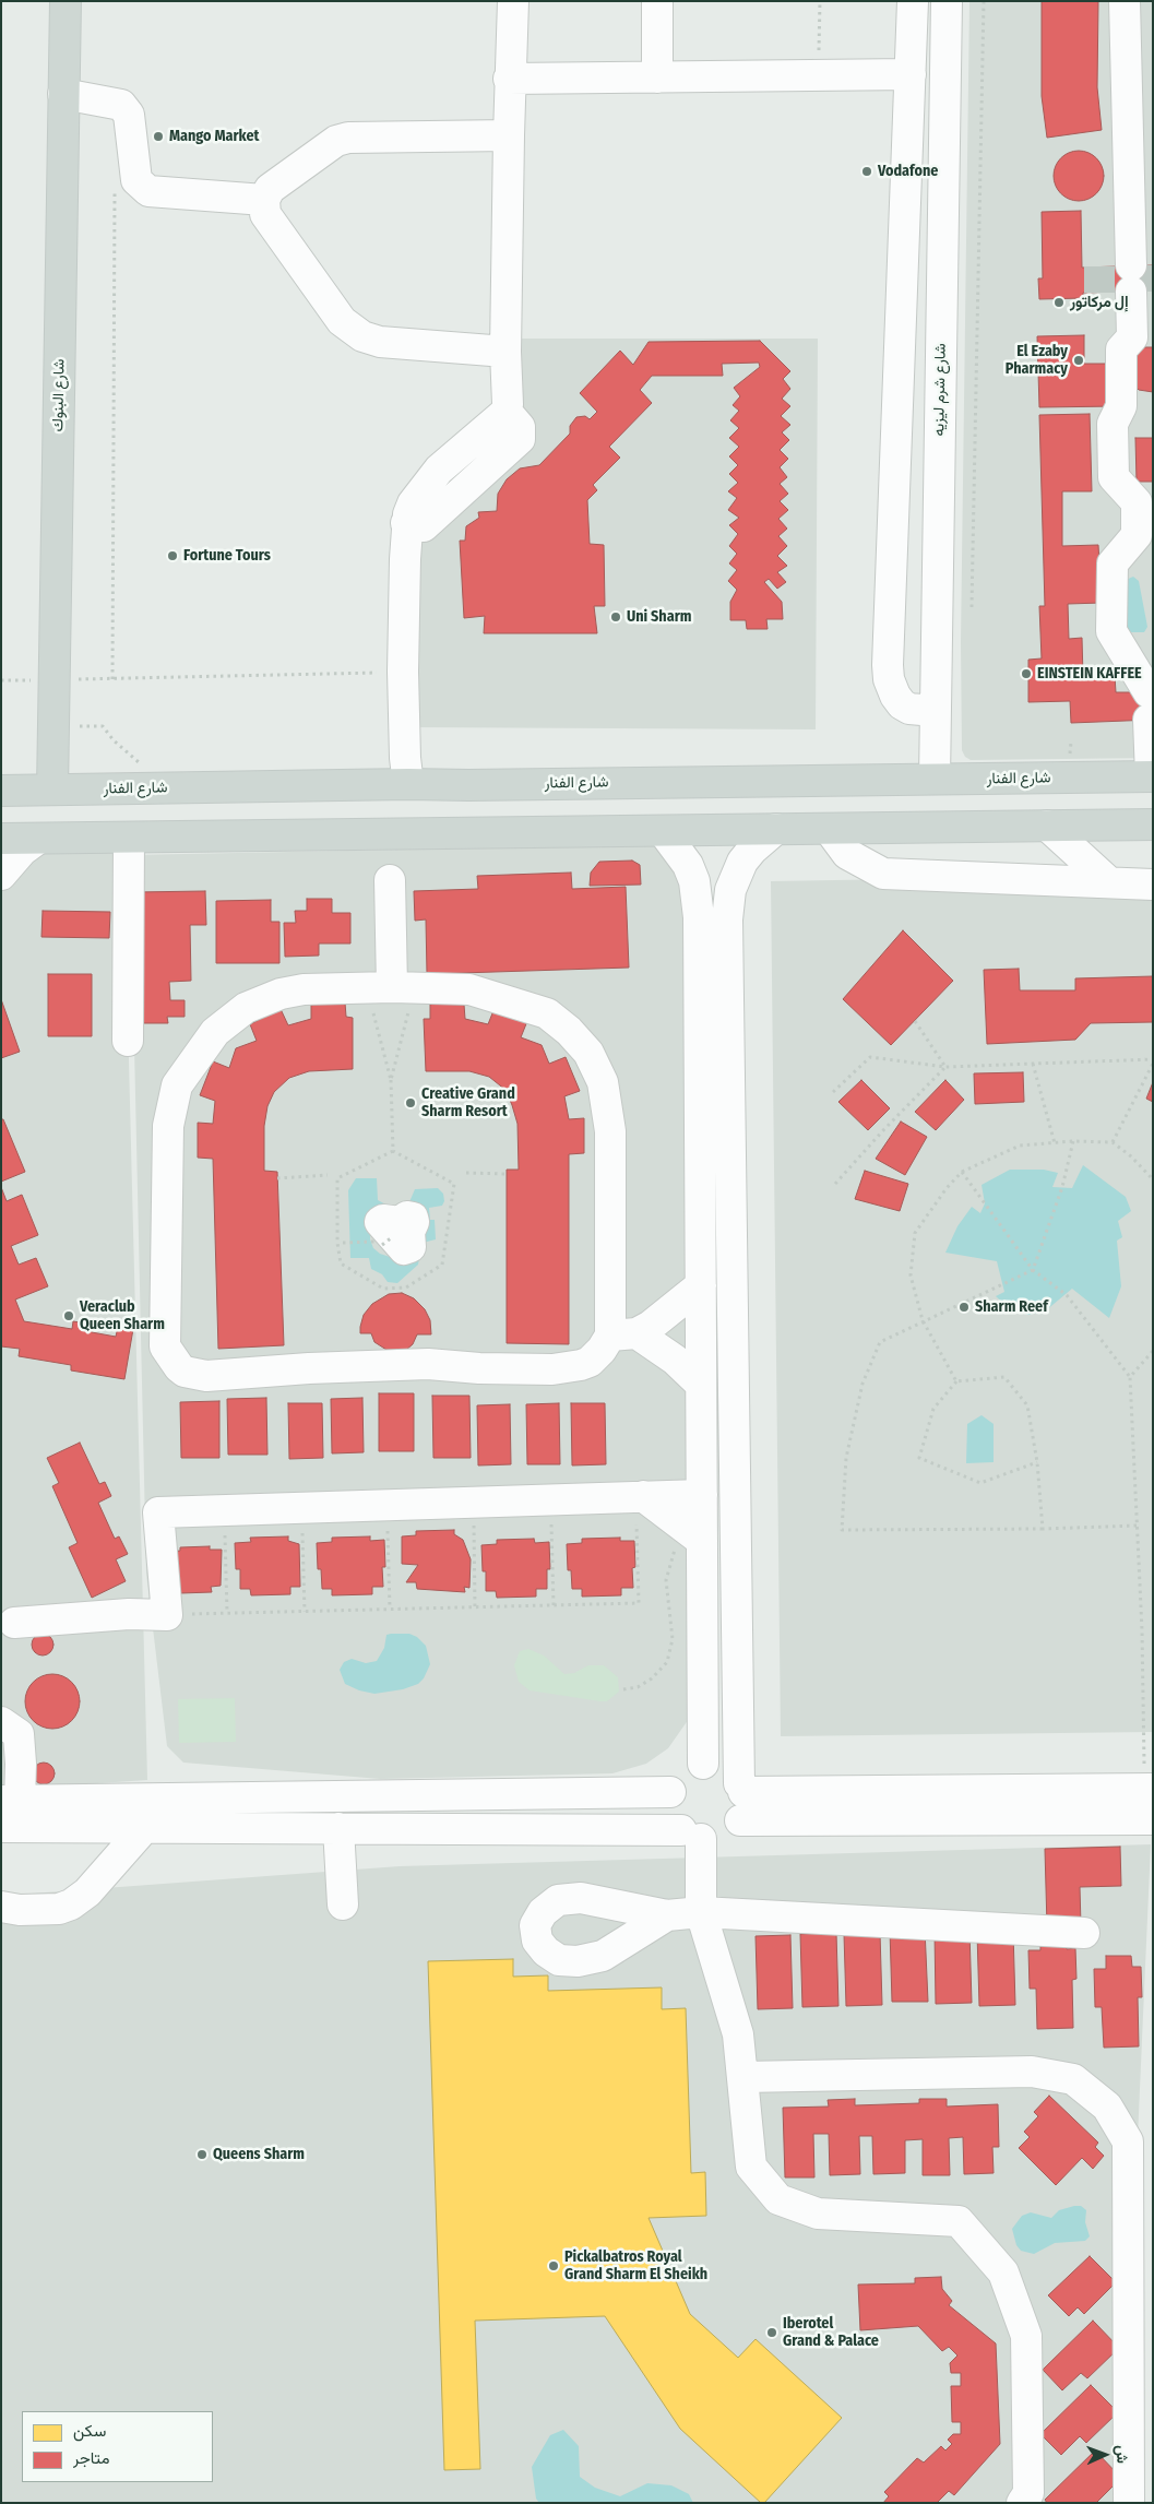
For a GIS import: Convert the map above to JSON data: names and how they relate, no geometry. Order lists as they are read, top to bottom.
{
  "streets": {
    "main road": ["شارع البنوك", "شارع الفنار"],
    "street": ["شارع شرم ليزيه"]
  },
  "crossings": [
    ["شارع شرم ليزيه", "شارع الفنار"],
    ["شارع البنوك", "شارع الفنار"]
  ],
  "places": [
    "Mango Market",
    "Vodafone",
    "إل مركاتور",
    "El Ezaby Pharmacy",
    "Fortune Tours",
    "Uni Sharm",
    "EINSTEIN KAFFEE",
    "Creative Grand Sharm Resort",
    "Sharm Reef",
    "Veraclub Queen Sharm",
    "Queens Sharm",
    "Pickalbatros Royal Grand Sharm El Sheikh",
    "Iberotel Grand & Palace"
  ],
  "legend": ["سكن", "متاجر"],
  "north": "right"
}
